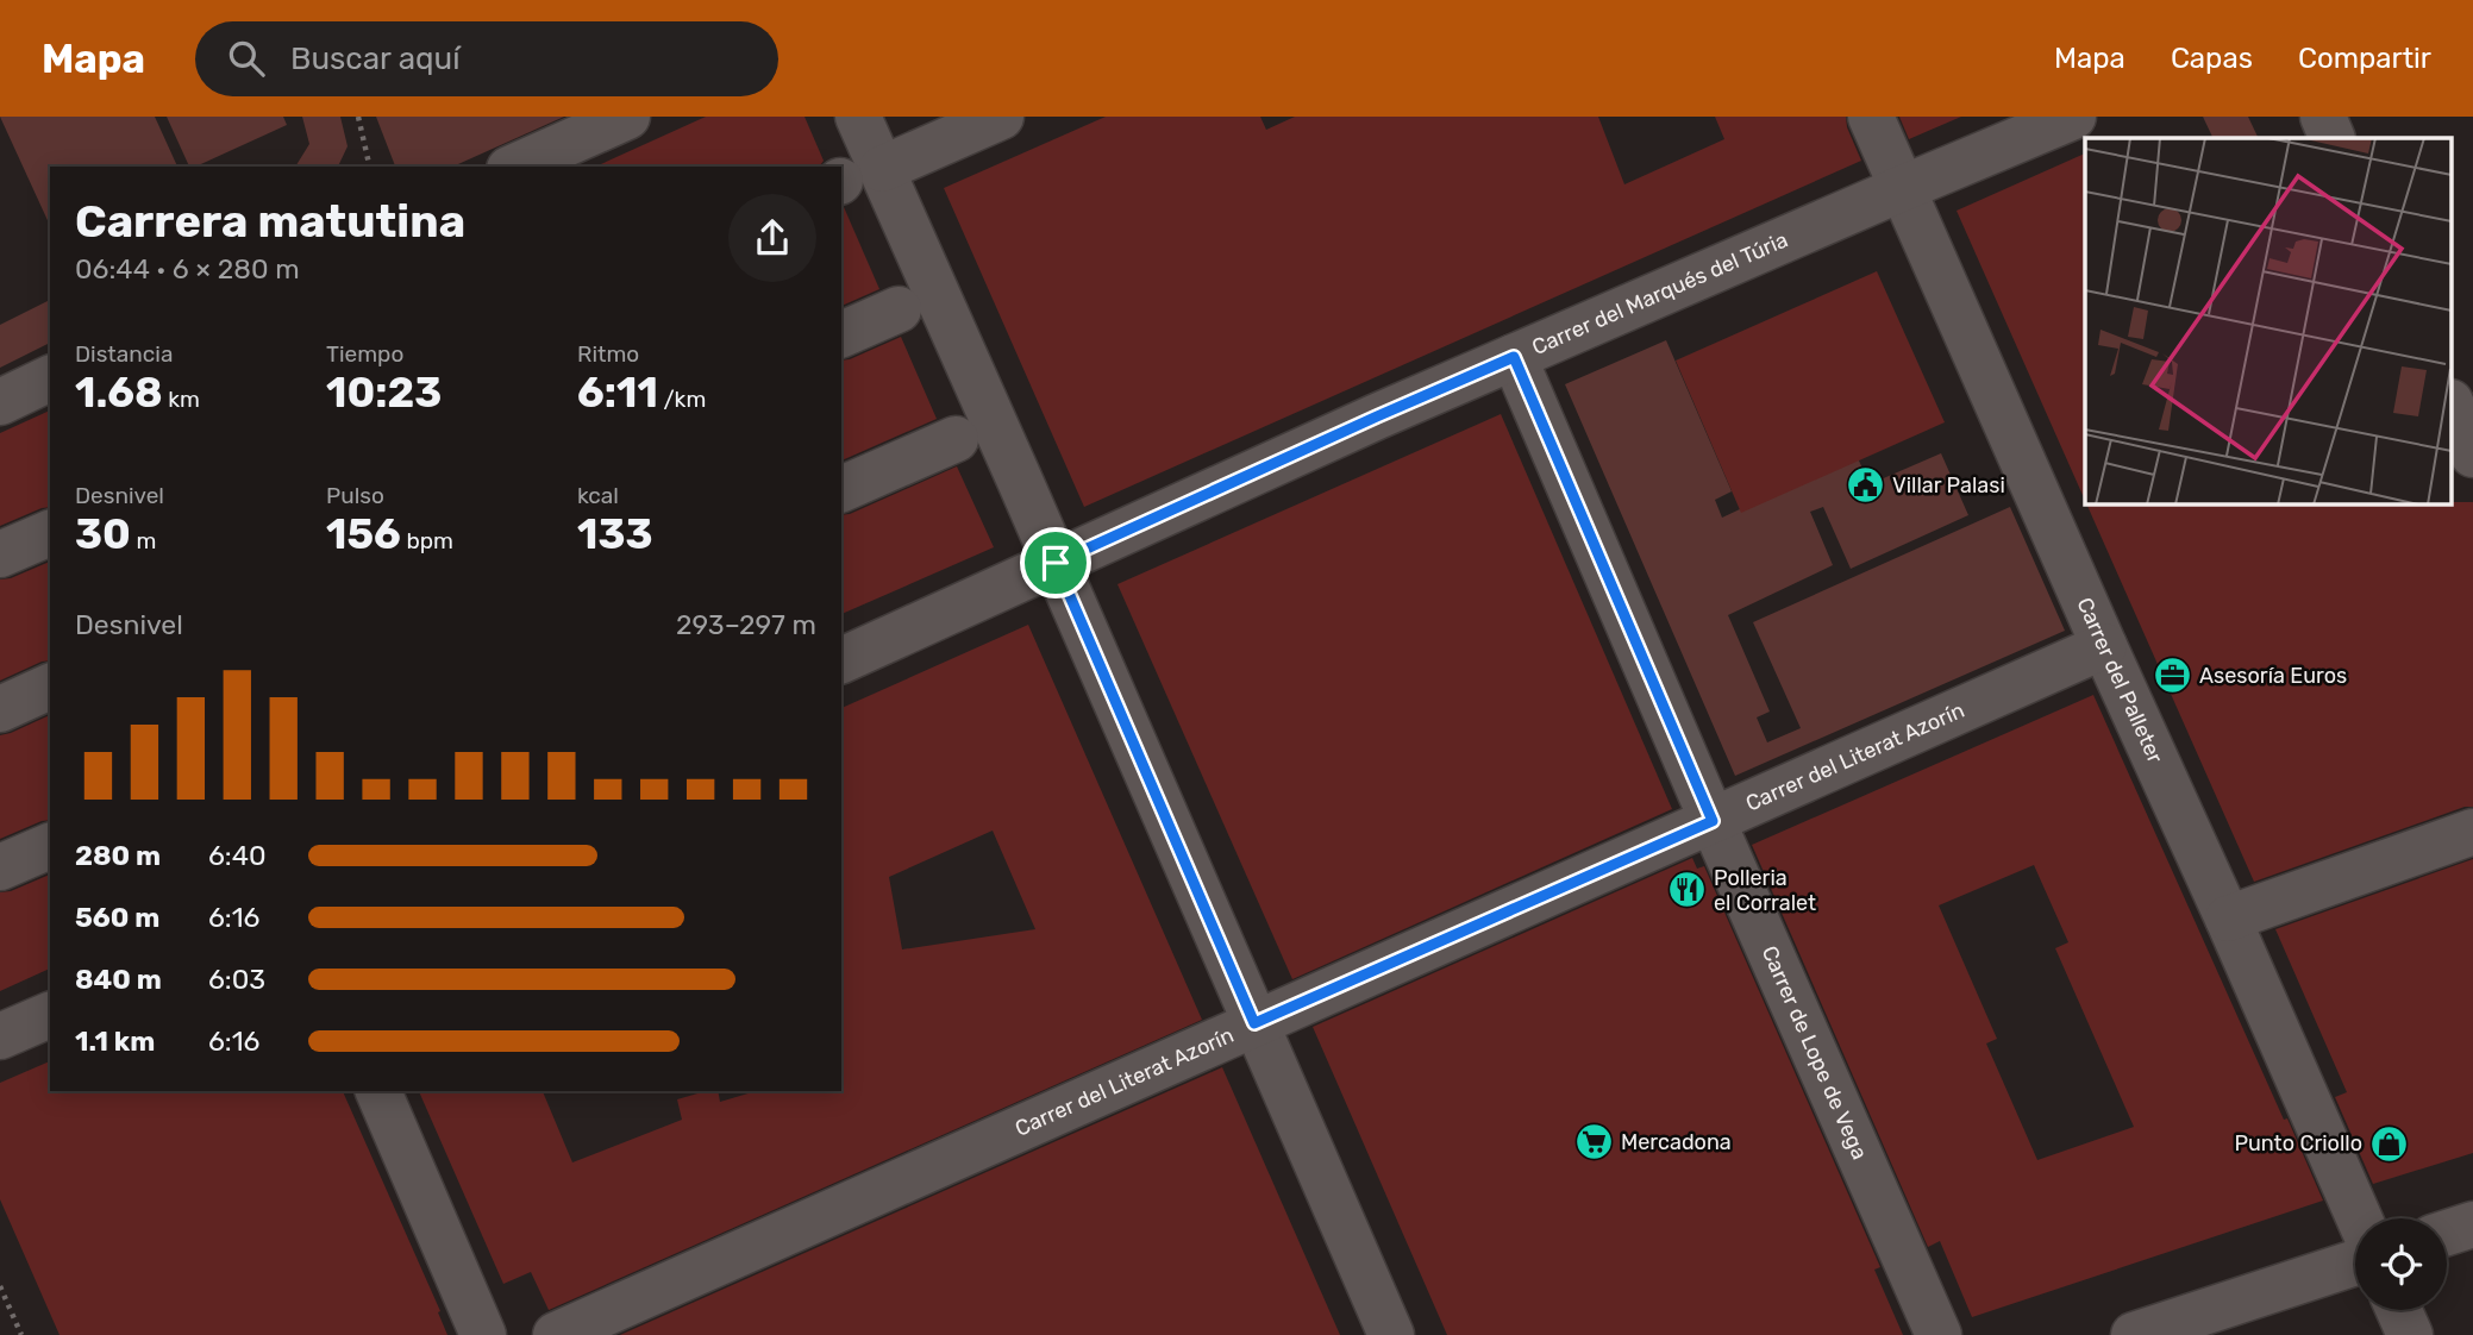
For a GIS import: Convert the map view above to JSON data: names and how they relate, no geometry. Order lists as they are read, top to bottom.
{
  "streets": {
    "street": [
      "Carrer del Marqués del Túria",
      "Carrer del Palleter",
      "Carrer del Literat Azorín",
      "Carrer de Lope de Vega"
    ]
  },
  "crossings": [
    ["Carrer del Marqués del Túria", "Carrer del Palleter"],
    ["Carrer del Marqués del Túria", "Carrer de Lope de Vega"],
    ["Carrer del Palleter", "Carrer del Literat Azorín"],
    ["Carrer del Literat Azorín", "Carrer de Lope de Vega"]
  ],
  "places": {
    "public building": ["Villar Palasi"],
    "office": ["Asesoría Euros"],
    "restaurant": ["Polleria el Corralet"],
    "supermarket": ["Mercadona"],
    "shop": ["Punto Criollo"]
  },
  "page": {
    "header": "Mapa",
    "search": "Buscar aquí",
    "nav": ["Mapa", "Capas", "Compartir"],
    "heading": ["Carrera matutina", "06:44 · 6 × 280 m"],
    "stats": [
      ["Distancia", "1.68 km"],
      ["Tiempo", "10:23"],
      ["Ritmo", "6:11 /km"],
      ["Desnivel", "30 m"],
      ["Pulso", "156 bpm"],
      ["kcal", "133"]
    ],
    "chart": ["Desnivel", "293–297 m"],
    "list": [
      {
        "name": "280 m",
        "note": "6:40"
      },
      {
        "name": "560 m",
        "note": "6:16"
      },
      {
        "name": "840 m",
        "note": "6:03"
      },
      {
        "name": "1.1 km",
        "note": "6:16"
      }
    ]
  }
}
